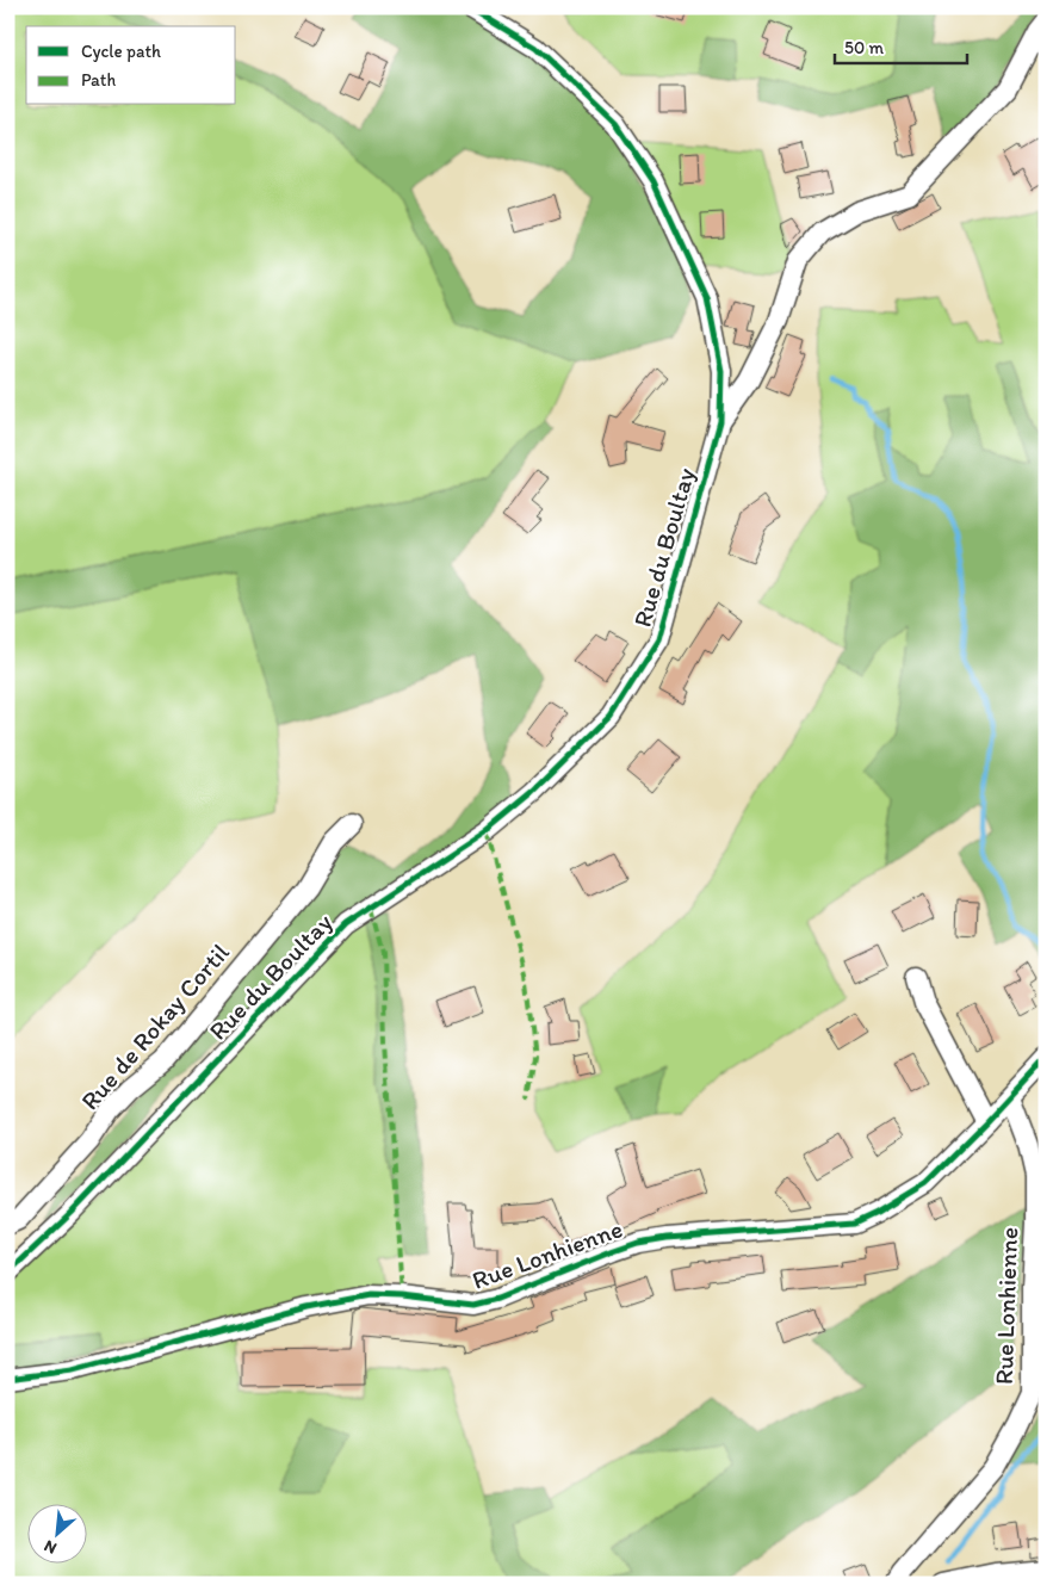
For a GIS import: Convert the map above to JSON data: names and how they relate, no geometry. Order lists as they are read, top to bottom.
{
  "streets": {
    "street": ["Rue du Boultay", "Rue de Rokay Cortil", "Rue Lonhienne"]
  },
  "legend": ["Cycle path", "Path"],
  "scale_bar": "50 m",
  "north": "bottom left"
}
